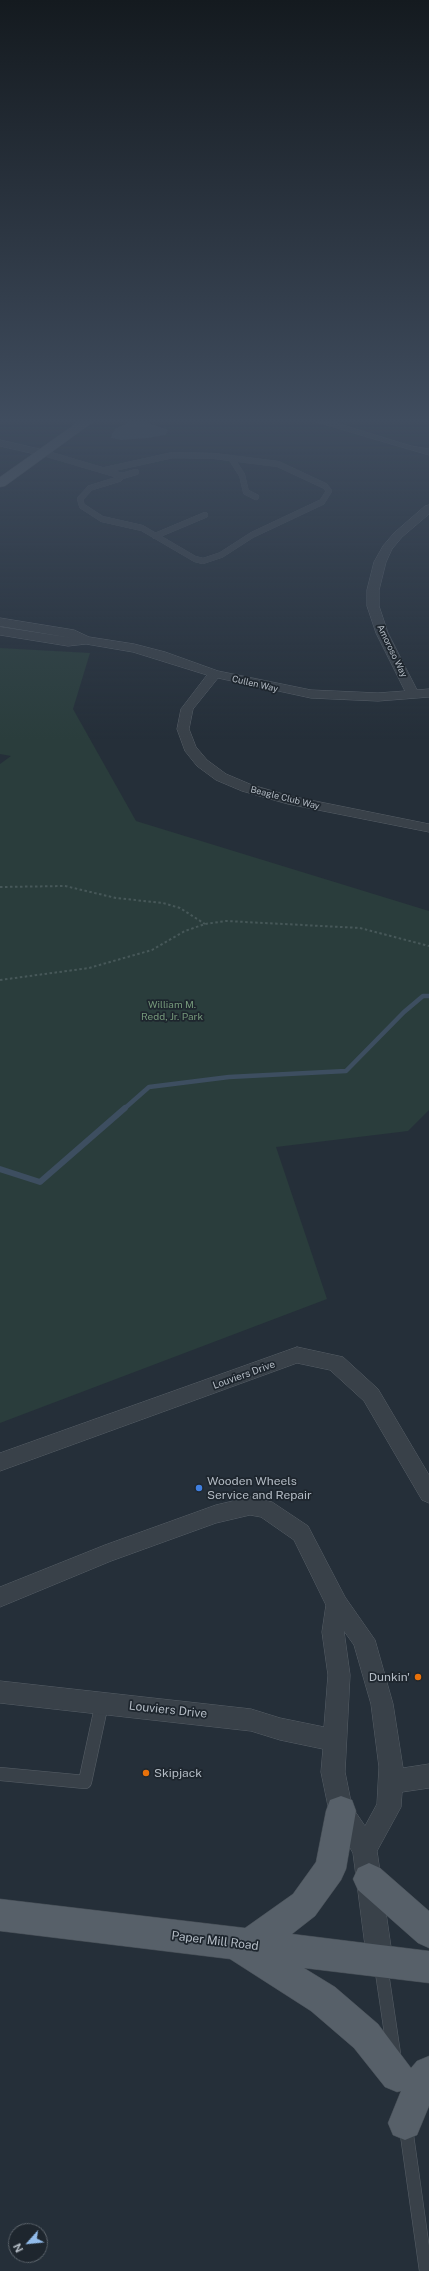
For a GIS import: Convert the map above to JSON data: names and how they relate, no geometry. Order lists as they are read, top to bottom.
{
  "streets": {
    "main road": ["Paper Mill Road"],
    "street": [
      "Amoroso Way",
      "Cullen Way",
      "Beagle Club Way",
      "Louviers Drive"
    ]
  },
  "crossings": [
    ["Amoroso Way", "Cullen Way"],
    ["Cullen Way", "Beagle Club Way"]
  ],
  "parks": ["William M. Redd, Jr. Park"],
  "places": ["Wooden Wheels Service and Repair", "Dunkin'", "Skipjack"],
  "north": "bottom left"
}
